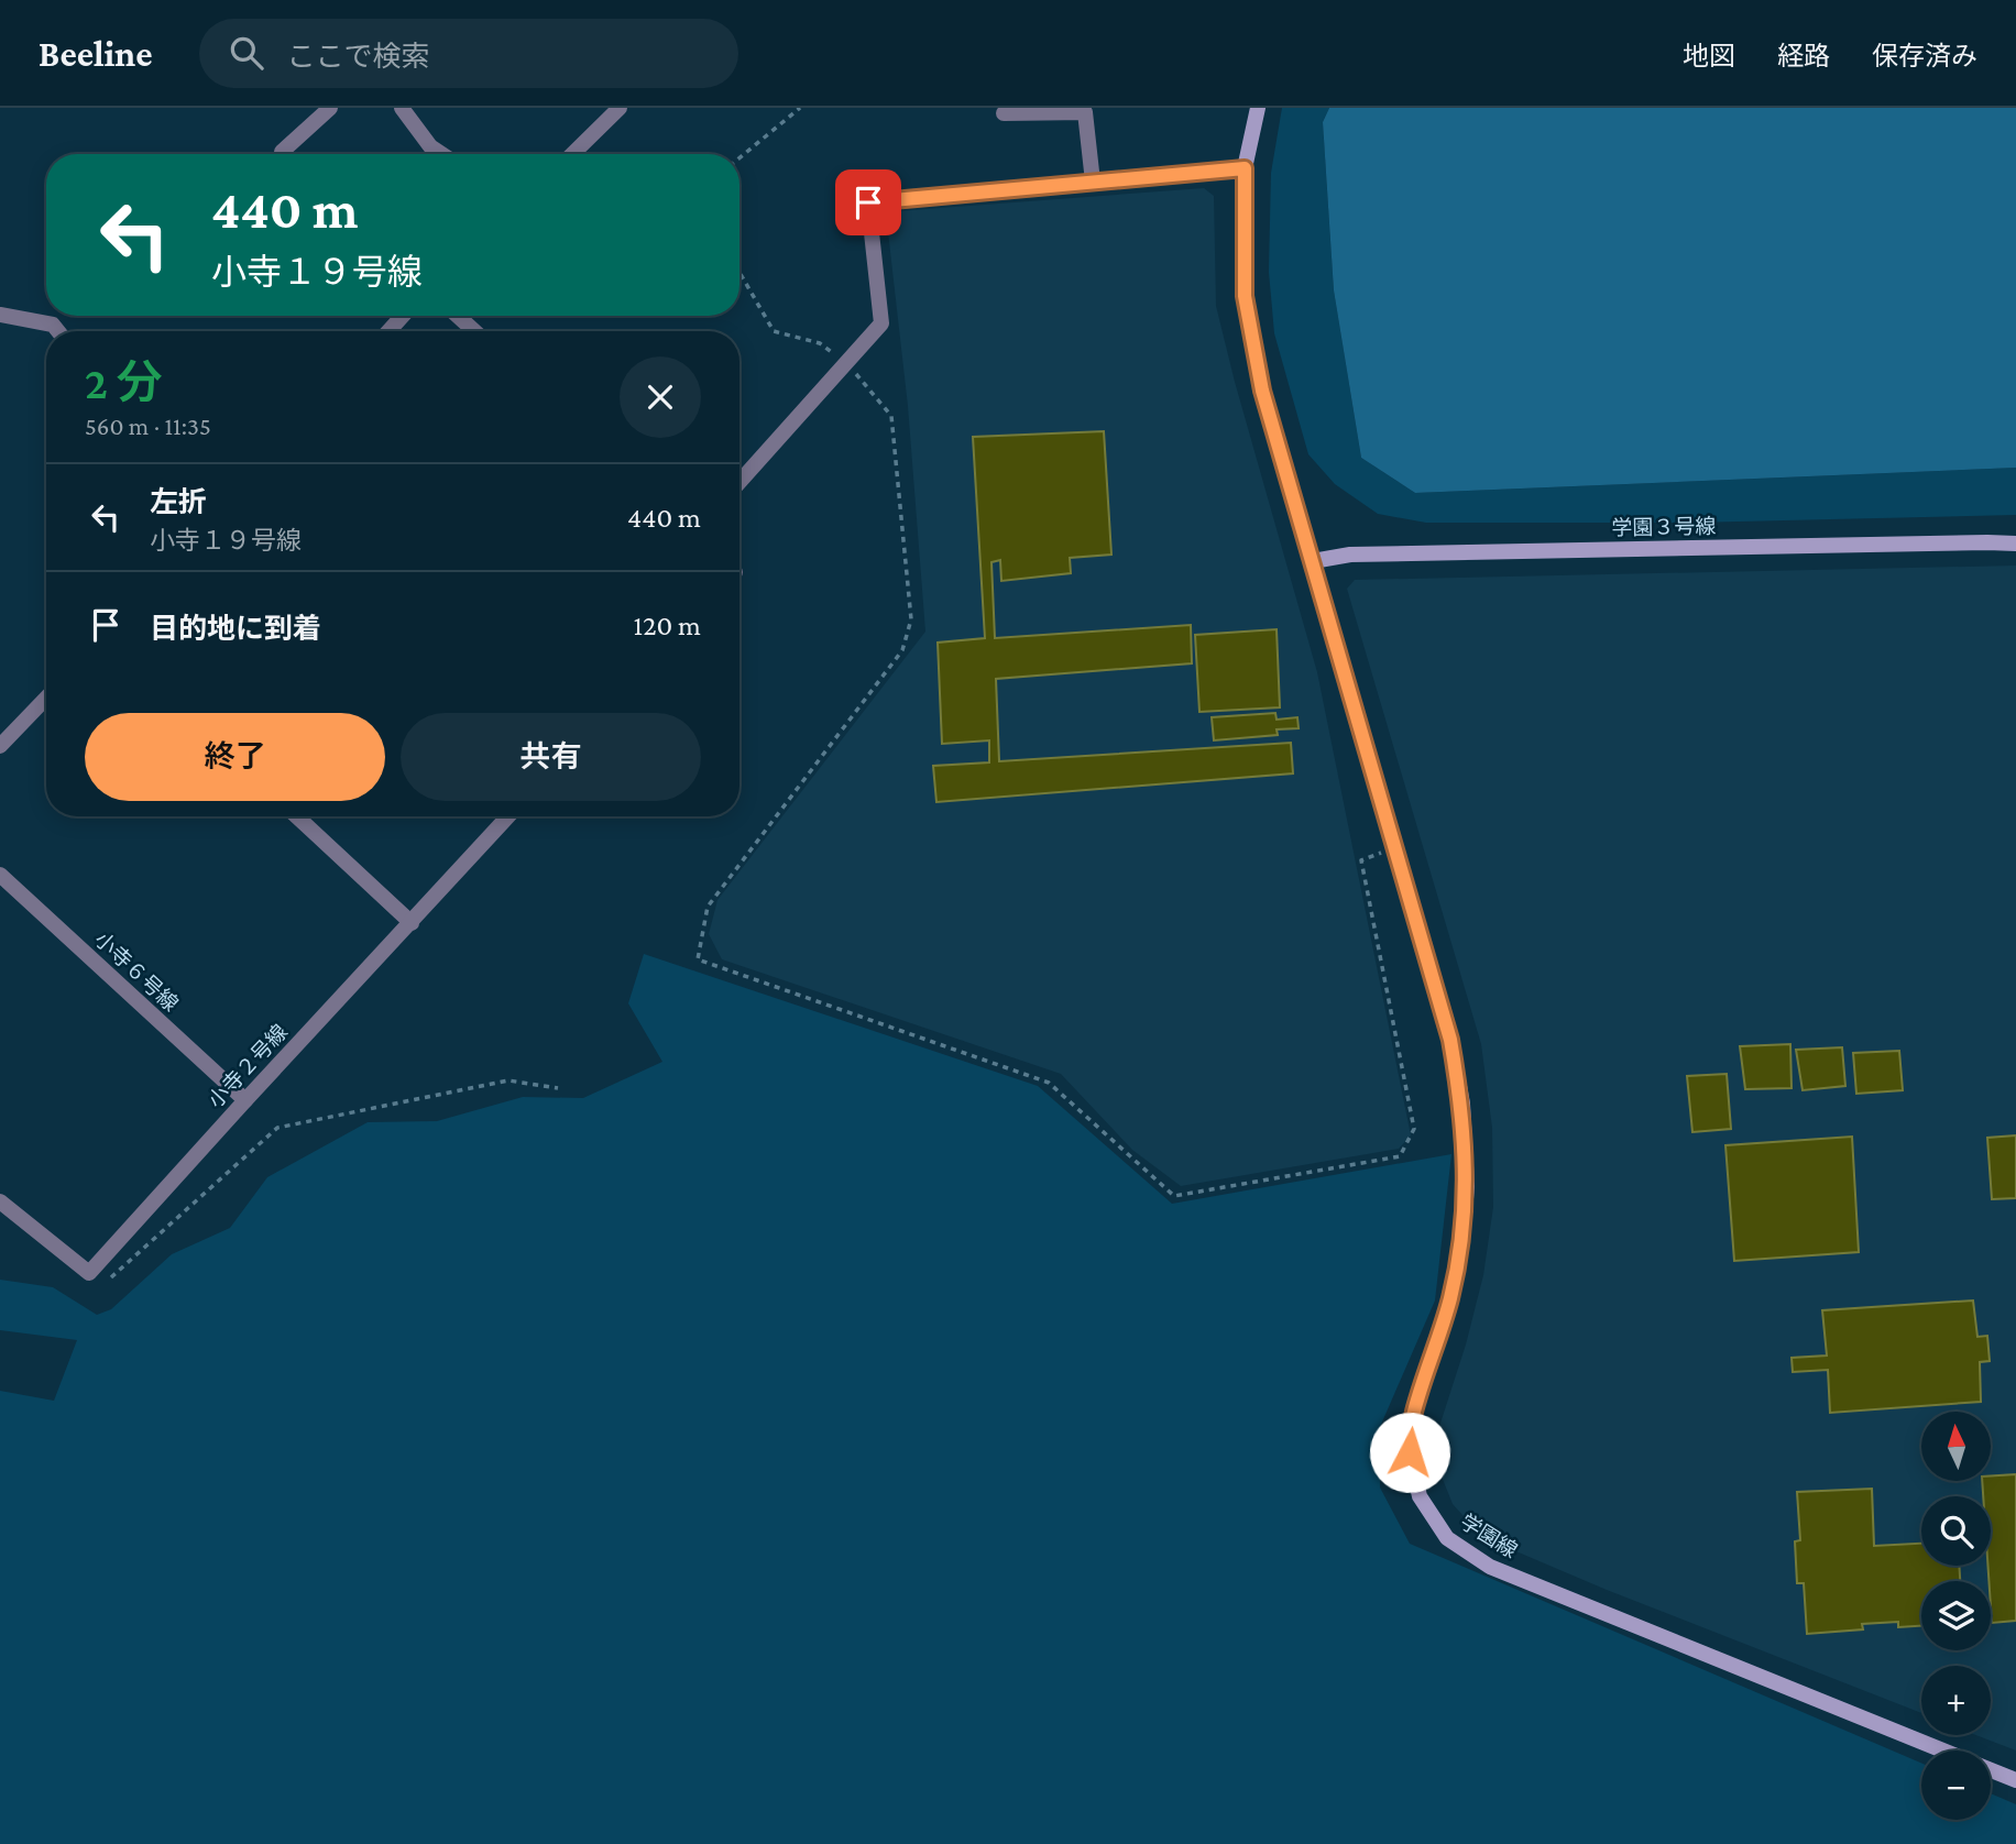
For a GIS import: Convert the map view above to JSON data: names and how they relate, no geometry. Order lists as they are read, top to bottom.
{
  "streets": {
    "street": [
      "学園３号線",
      "小寺６号線",
      "小寺２号線",
      "学園線"
    ]
  },
  "crossings": [
    ["学園３号線", "学園線"],
    ["小寺６号線", "小寺２号線"]
  ],
  "north": "top",
  "page": {
    "header": "Beeline",
    "search": "ここで検索",
    "nav": ["地図", "経路", "保存済み"],
    "turn": ["440 m", "小寺１９号線"],
    "heading": ["2 分", "560 m · 11:35"],
    "list": [
      {
        "name": "左折",
        "note": "小寺１９号線",
        "value": "440 m"
      },
      {
        "name": "目的地に到着",
        "value": "120 m"
      }
    ],
    "buttons": ["終了", "共有"],
    "map_buttons": ["+", "−"]
  }
}
